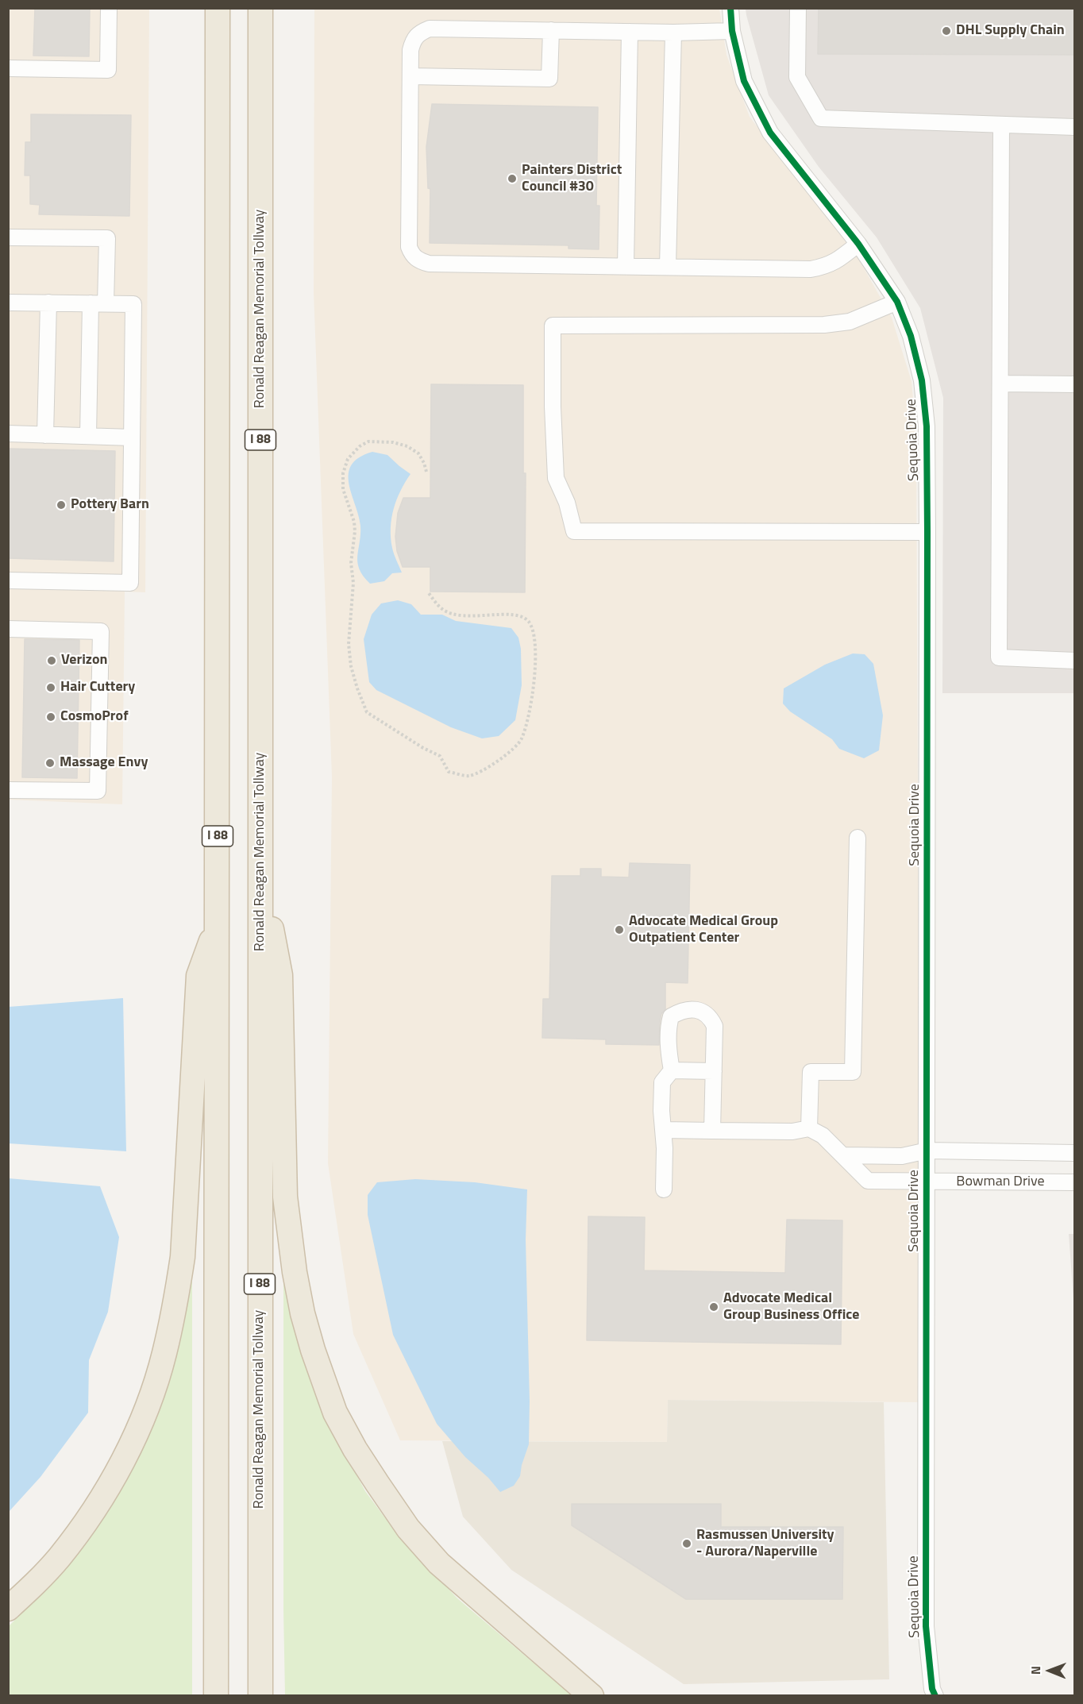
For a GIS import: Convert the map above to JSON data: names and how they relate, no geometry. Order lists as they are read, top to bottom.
{
  "streets": {
    "highway": ["Ronald Reagan Memorial Tollway", "I 88"],
    "street": ["Sequoia Drive", "Bowman Drive"]
  },
  "crossings": [
    ["Sequoia Drive", "Bowman Drive"]
  ],
  "places": [
    "DHL Supply Chain",
    "Painters District Council #30",
    "Pottery Barn",
    "Verizon",
    "Hair Cuttery",
    "CosmoProf",
    "Massage Envy",
    "Advocate Medical Group Outpatient Center",
    "Advocate Medical Group Business Office",
    "Rasmussen University - Aurora/Naperville"
  ],
  "north": "left"
}
